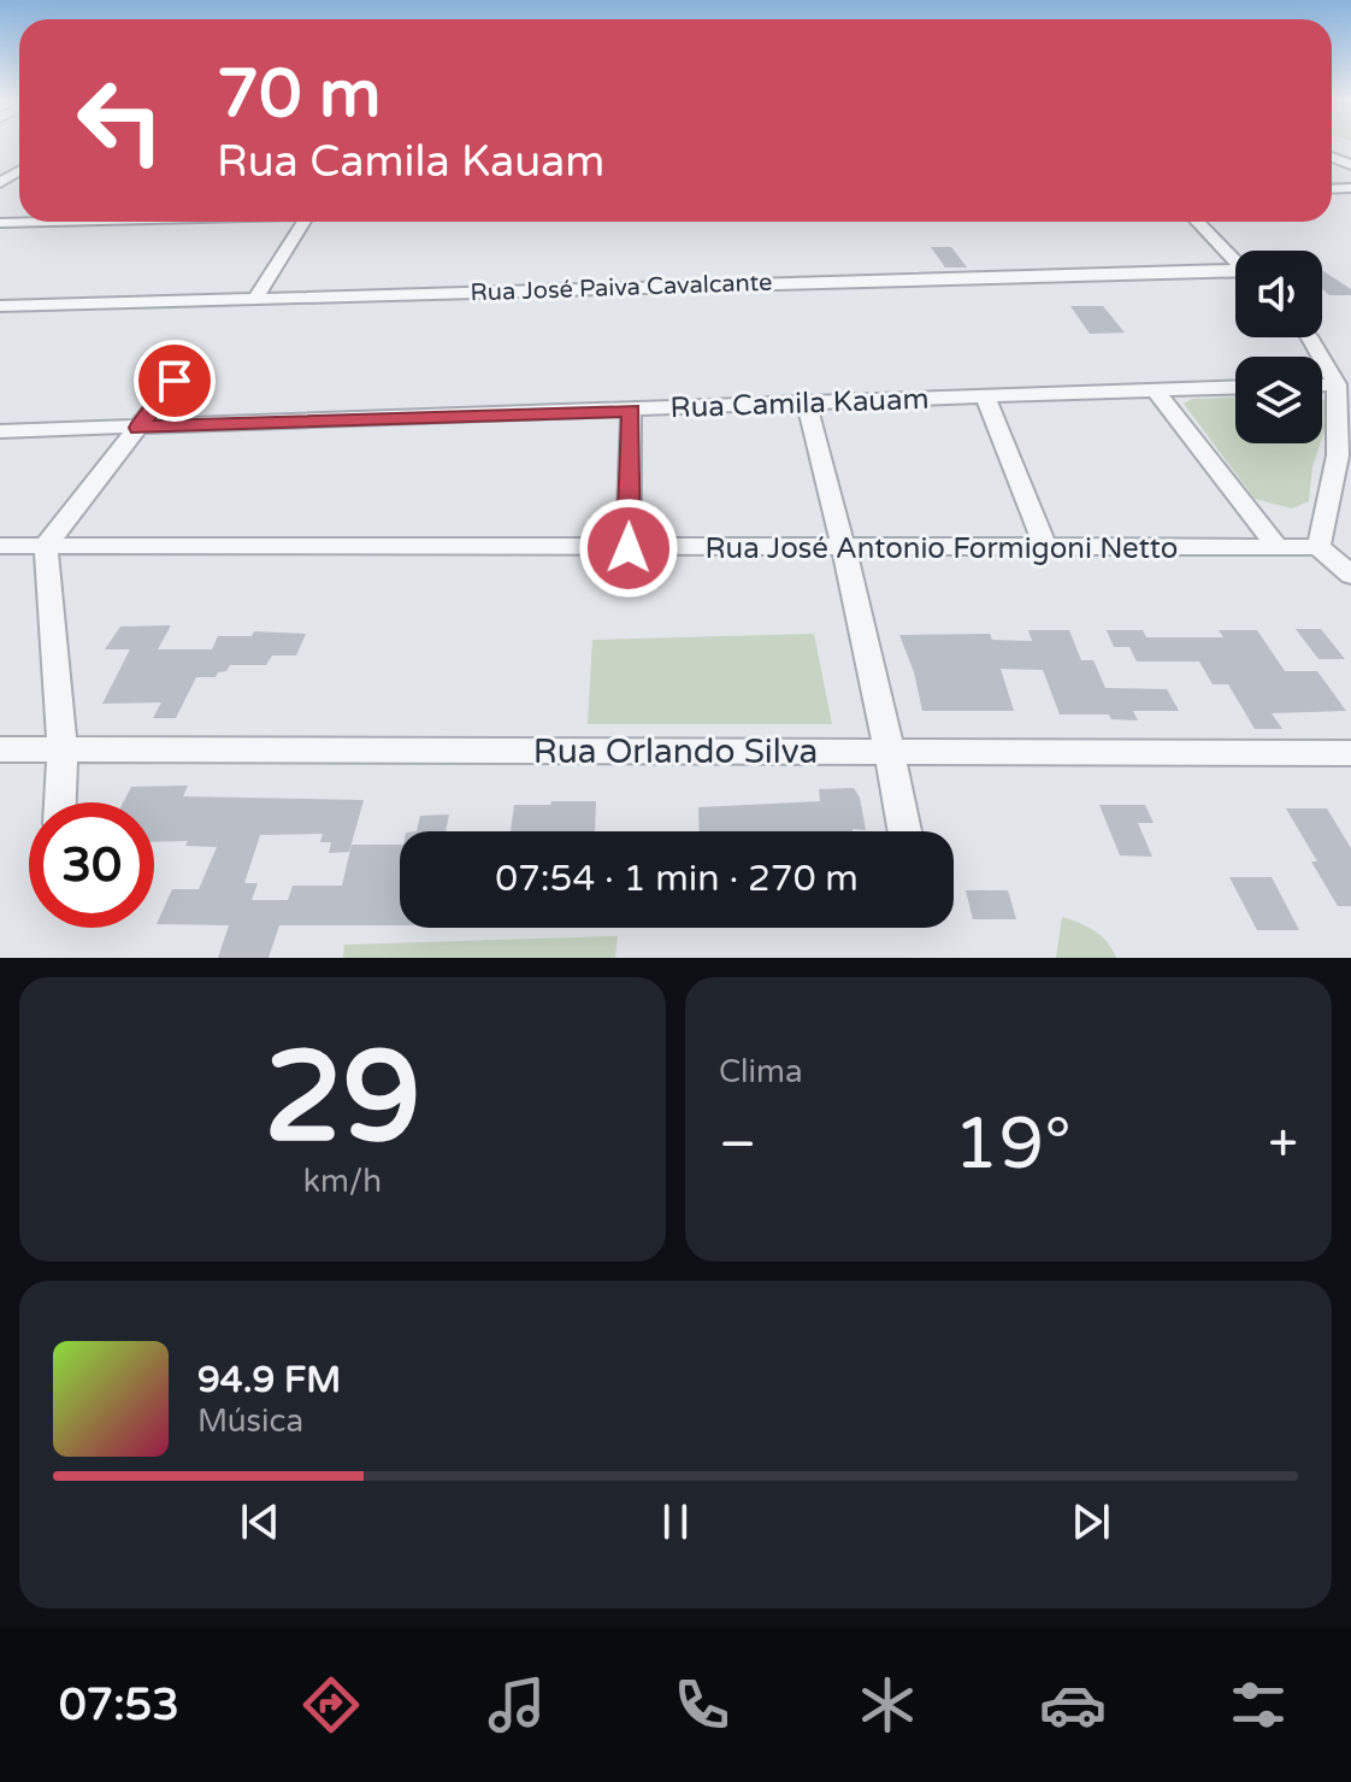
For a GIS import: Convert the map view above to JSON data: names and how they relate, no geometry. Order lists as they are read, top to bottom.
{
  "streets": {
    "street": [
      "Rua José Paiva Cavalcante",
      "Rua Camila Kauam",
      "Rua José Antonio Formigoni Netto",
      "Rua Orlando Silva"
    ]
  },
  "page": {
    "turn": ["70 m", "Rua Camila Kauam"],
    "limit": "30",
    "trip": "07:54 · 1 min · 270 m",
    "tile": [
      ["29", "km/h"],
      "Clima"
    ],
    "heat": ["−", "19°", "+"],
    "song": ["94.9 FM", "Música"],
    "tabs": "07:53"
  }
}
